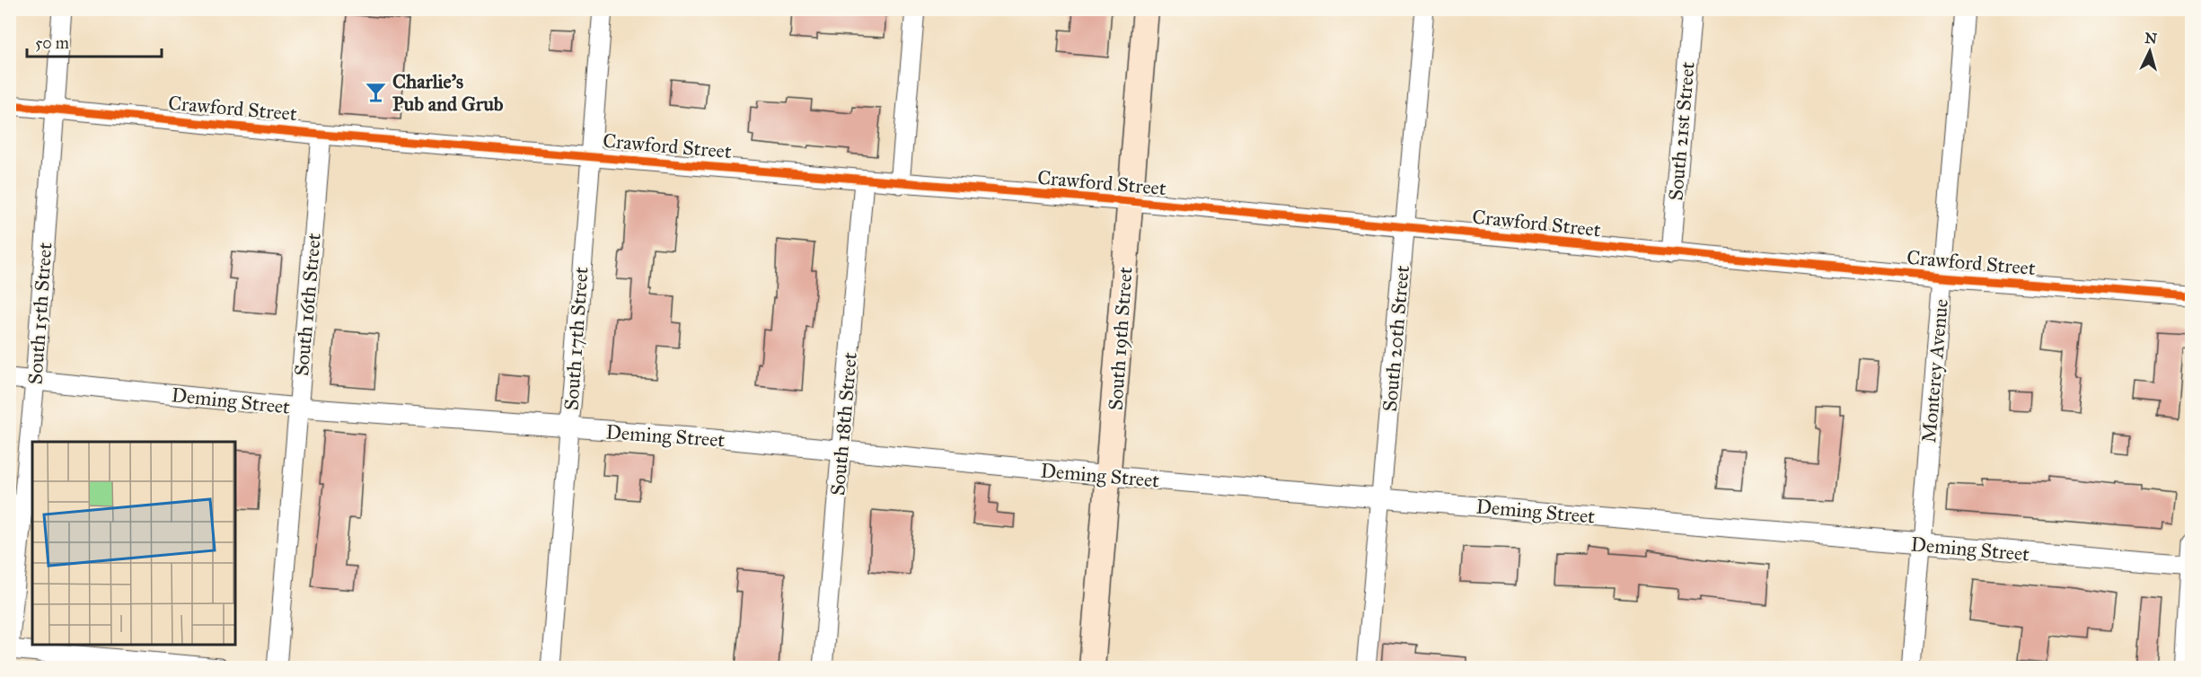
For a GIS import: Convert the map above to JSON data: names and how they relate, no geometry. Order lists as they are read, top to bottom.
{
  "streets": {
    "street": [
      "Crawford Street",
      "South 21st Street",
      "South 16th Street",
      "South 15th Street",
      "South 17th Street",
      "South 19th Street",
      "South 20th Street",
      "Monterey Avenue",
      "Deming Street",
      "South 18th Street"
    ]
  },
  "crossings": [
    ["Crawford Street", "South 21st Street"],
    ["Crawford Street", "South 16th Street"],
    ["Crawford Street", "South 15th Street"],
    ["Crawford Street", "South 17th Street"],
    ["Crawford Street", "South 19th Street"],
    ["Crawford Street", "South 20th Street"],
    ["Crawford Street", "Monterey Avenue"],
    ["Crawford Street", "South 18th Street"],
    ["South 16th Street", "Deming Street"],
    ["South 15th Street", "Deming Street"],
    ["South 17th Street", "Deming Street"],
    ["South 19th Street", "Deming Street"],
    ["South 20th Street", "Deming Street"],
    ["Monterey Avenue", "Deming Street"],
    ["Deming Street", "South 18th Street"]
  ],
  "places": {
    "bar": ["Charlie's Pub and Grub"]
  },
  "scale_bar": "50 m",
  "north": "top"
}
